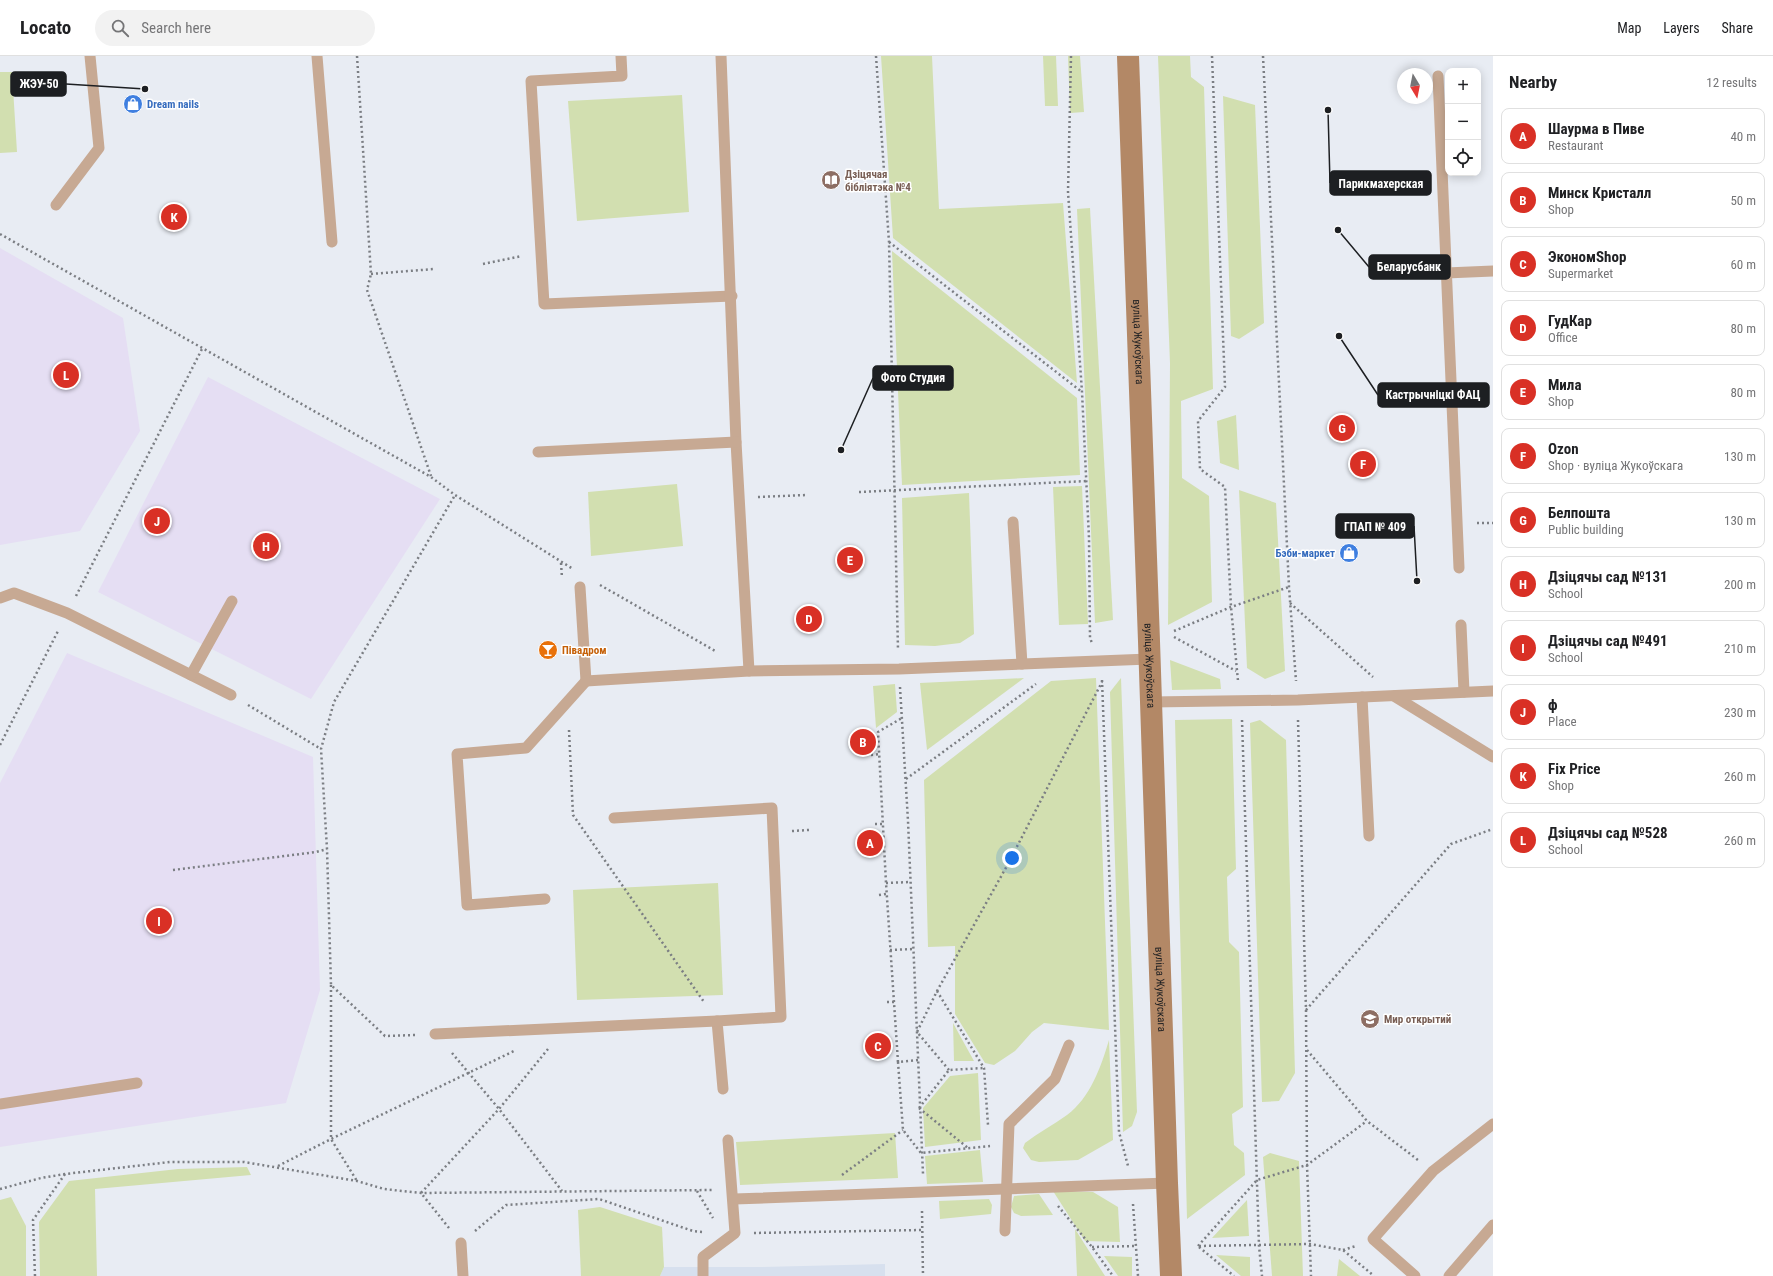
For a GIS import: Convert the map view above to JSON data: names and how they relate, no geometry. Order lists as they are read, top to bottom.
{
  "streets": {
    "main road": ["вуліца Жукоўскага"]
  },
  "places": {
    "other": [
      "ЖЭУ-50",
      "Парикмахерская",
      "Беларусбанк",
      "Кастрычніцкі ФАЦ",
      "Фото Студия",
      "ГПАП № 409"
    ],
    "shop": ["Dream nails", "Бэби-маркет"],
    "library": ["Дзіцячая бібліятэка №4"],
    "bar": ["Пiвадром"],
    "school or university": ["Мир открытий"]
  },
  "north": "bottom",
  "page": {
    "header": "Locato",
    "search": "Search here",
    "nav": ["Map", "Layers", "Share"],
    "heading": ["Nearby", "12 results"],
    "map_buttons": ["+", "−"],
    "list": [
      {
        "mark": "A",
        "name": "Шаурма в Пиве",
        "note": "Restaurant",
        "value": "40 m"
      },
      {
        "mark": "B",
        "name": "Минск Кристалл",
        "note": "Shop",
        "value": "50 m"
      },
      {
        "mark": "C",
        "name": "ЭкономShop",
        "note": "Supermarket",
        "value": "60 m"
      },
      {
        "mark": "D",
        "name": "ГудКар",
        "note": "Office",
        "value": "80 m"
      },
      {
        "mark": "E",
        "name": "Мила",
        "note": "Shop",
        "value": "80 m"
      },
      {
        "mark": "F",
        "name": "Ozon",
        "note": "Shop · вуліца Жукоўскага",
        "value": "130 m"
      },
      {
        "mark": "G",
        "name": "Белпошта",
        "note": "Public building",
        "value": "130 m"
      },
      {
        "mark": "H",
        "name": "Дзіцячы сад №131",
        "note": "School",
        "value": "200 m"
      },
      {
        "mark": "I",
        "name": "Дзіцячы сад №491",
        "note": "School",
        "value": "210 m"
      },
      {
        "mark": "J",
        "name": "ф",
        "note": "Place",
        "value": "230 m"
      },
      {
        "mark": "K",
        "name": "Fix Price",
        "note": "Shop",
        "value": "260 m"
      },
      {
        "mark": "L",
        "name": "Дзіцячы сад №528",
        "note": "School",
        "value": "260 m"
      }
    ],
    "pins": [
      "K",
      "L",
      "G",
      "F",
      "J",
      "H",
      "E",
      "D",
      "B",
      "A",
      "I",
      "C"
    ]
  }
}
